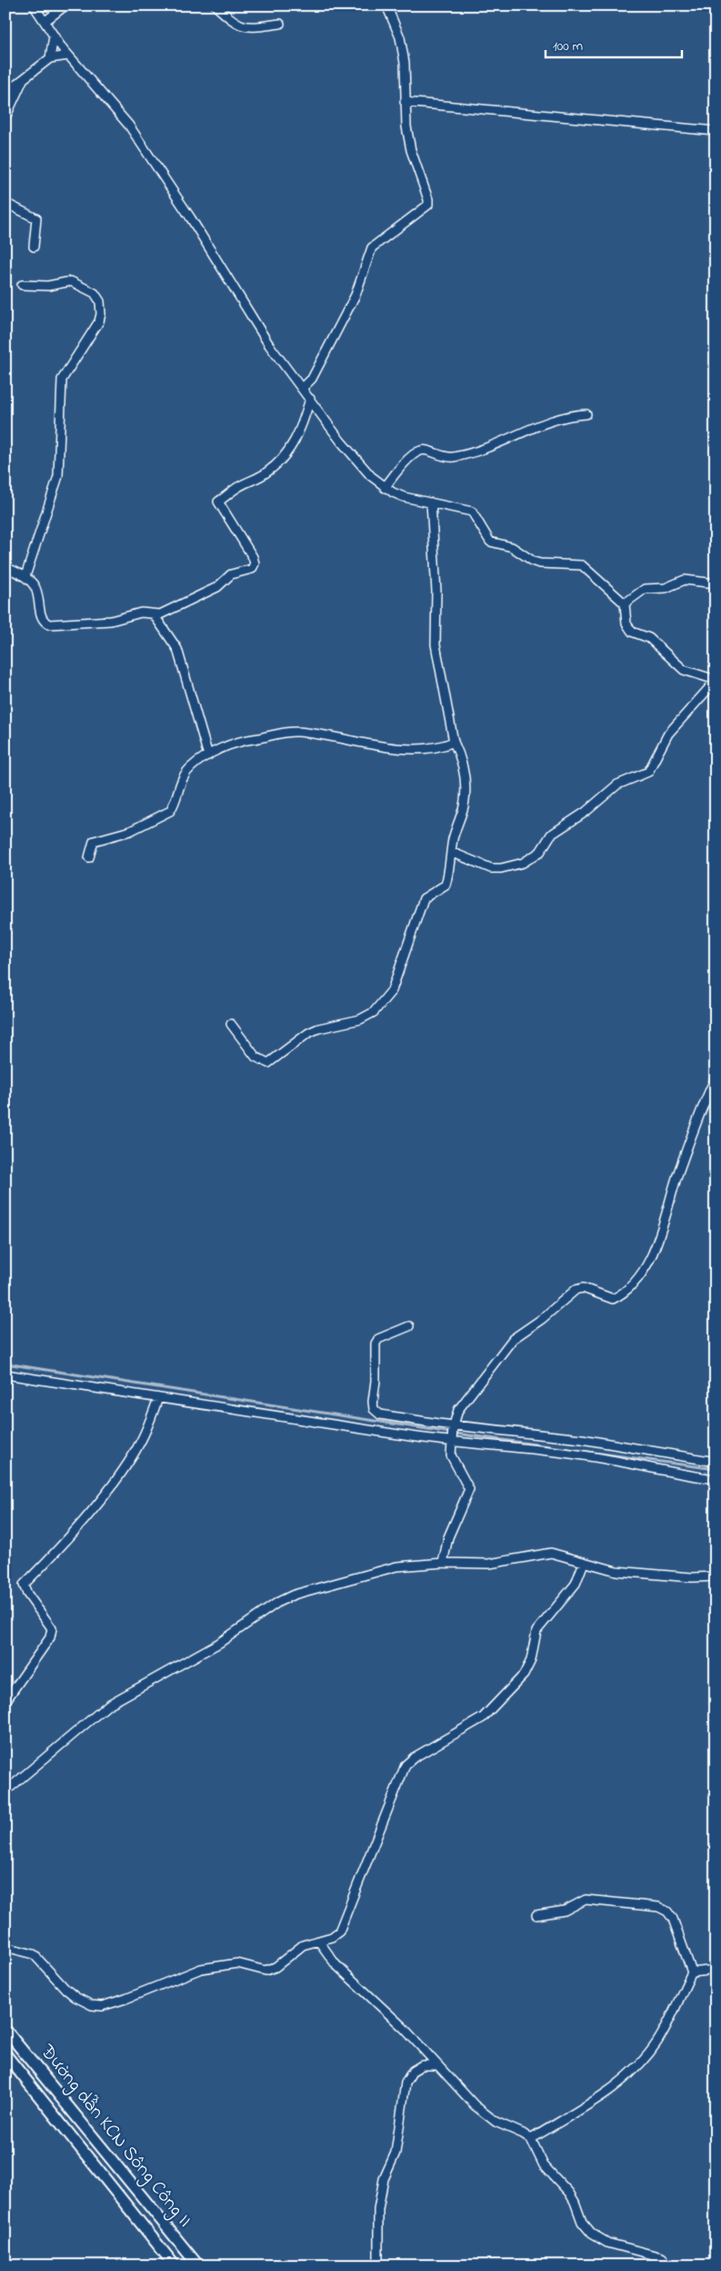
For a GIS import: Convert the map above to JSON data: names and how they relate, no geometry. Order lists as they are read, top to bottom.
{
  "streets": {
    "street": ["Đường dẫn KCN Sông Công II"]
  },
  "scale_bar": "100 m"
}
